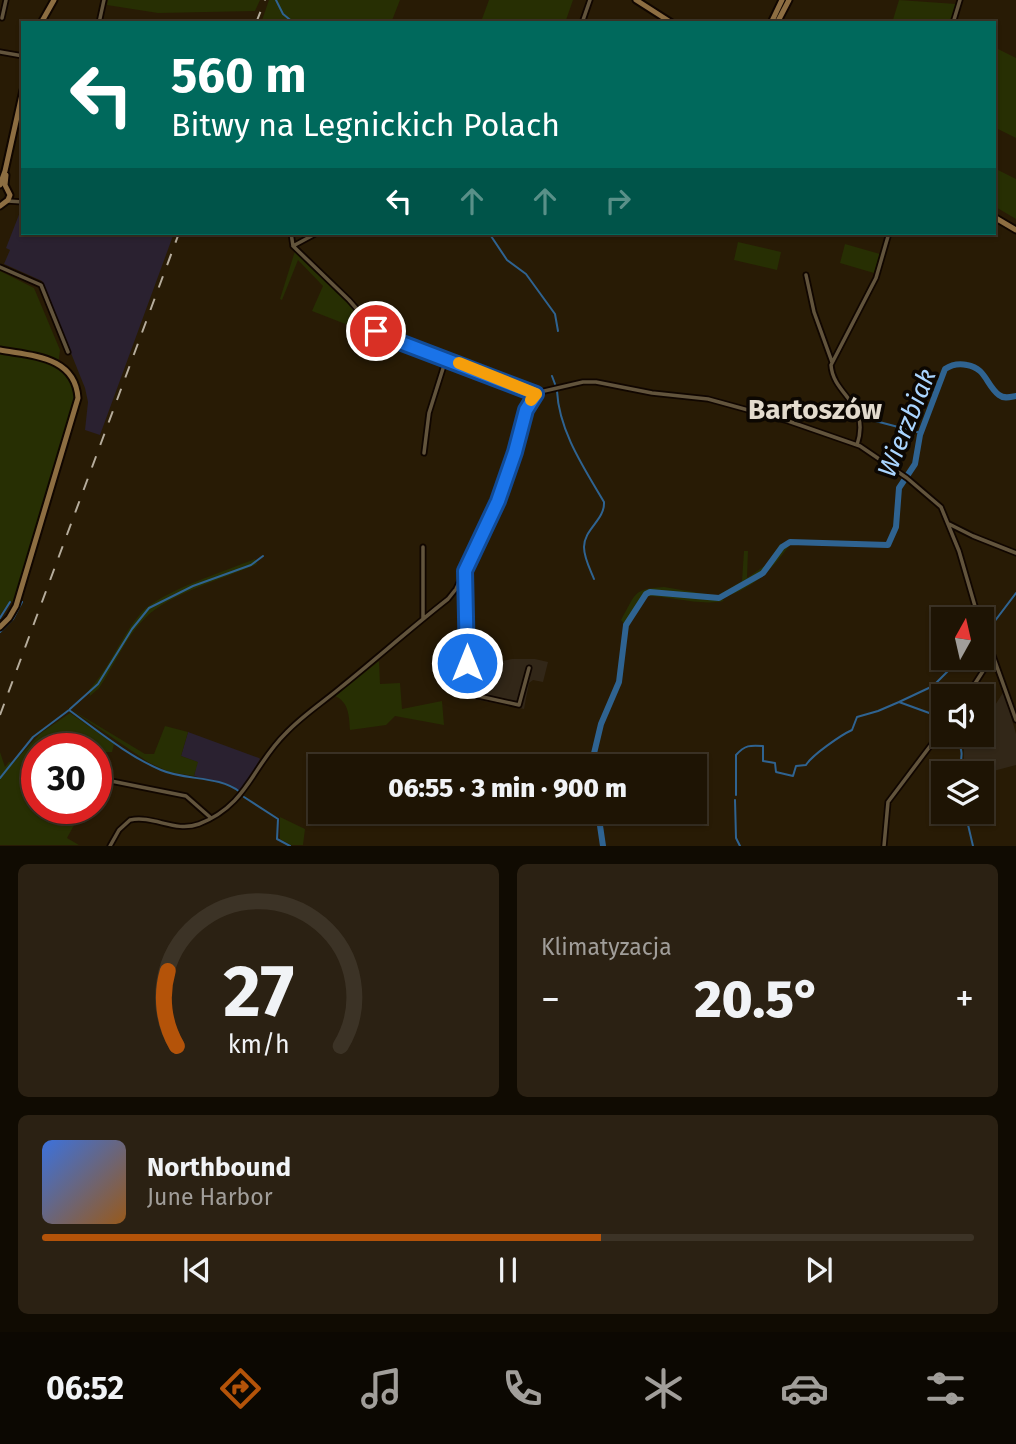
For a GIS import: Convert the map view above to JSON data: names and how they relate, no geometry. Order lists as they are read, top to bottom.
{
  "districts": ["Bartoszów"],
  "water": ["Wierzbiak"],
  "north": "top",
  "page": {
    "turn": ["560 m", "Bitwy na Legnickich Polach"],
    "limit": "30",
    "trip": "06:55 · 3 min · 900 m",
    "tile": "Klimatyzacja",
    "heat": ["−", "20.5°", "+"],
    "song": ["Northbound", "June Harbor"],
    "tabs": "06:52",
    "gauge": ["27", "km/h"]
  }
}
